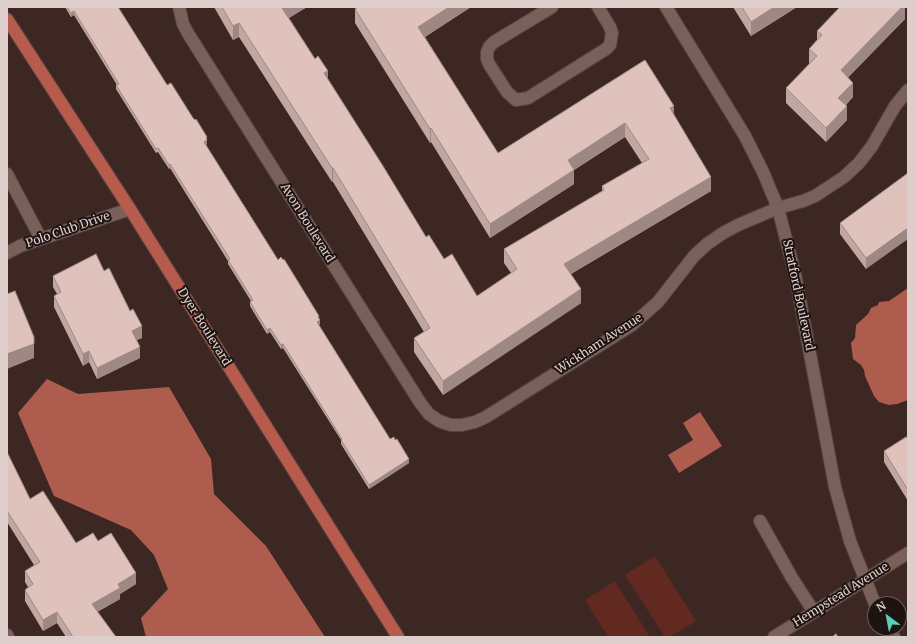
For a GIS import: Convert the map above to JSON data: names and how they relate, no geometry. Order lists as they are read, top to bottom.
{
  "streets": {
    "main road": ["Dyer Boulevard"],
    "lane": [
      "Avon Boulevard",
      "Polo Club Drive",
      "Stratford Boulevard",
      "Wickham Avenue",
      "Hempstead Avenue"
    ]
  },
  "crossings": [
    ["Avon Boulevard", "Wickham Avenue"],
    ["Polo Club Drive", "Dyer Boulevard"],
    ["Stratford Boulevard", "Wickham Avenue"],
    ["Stratford Boulevard", "Hempstead Avenue"]
  ],
  "north": "top left"
}
